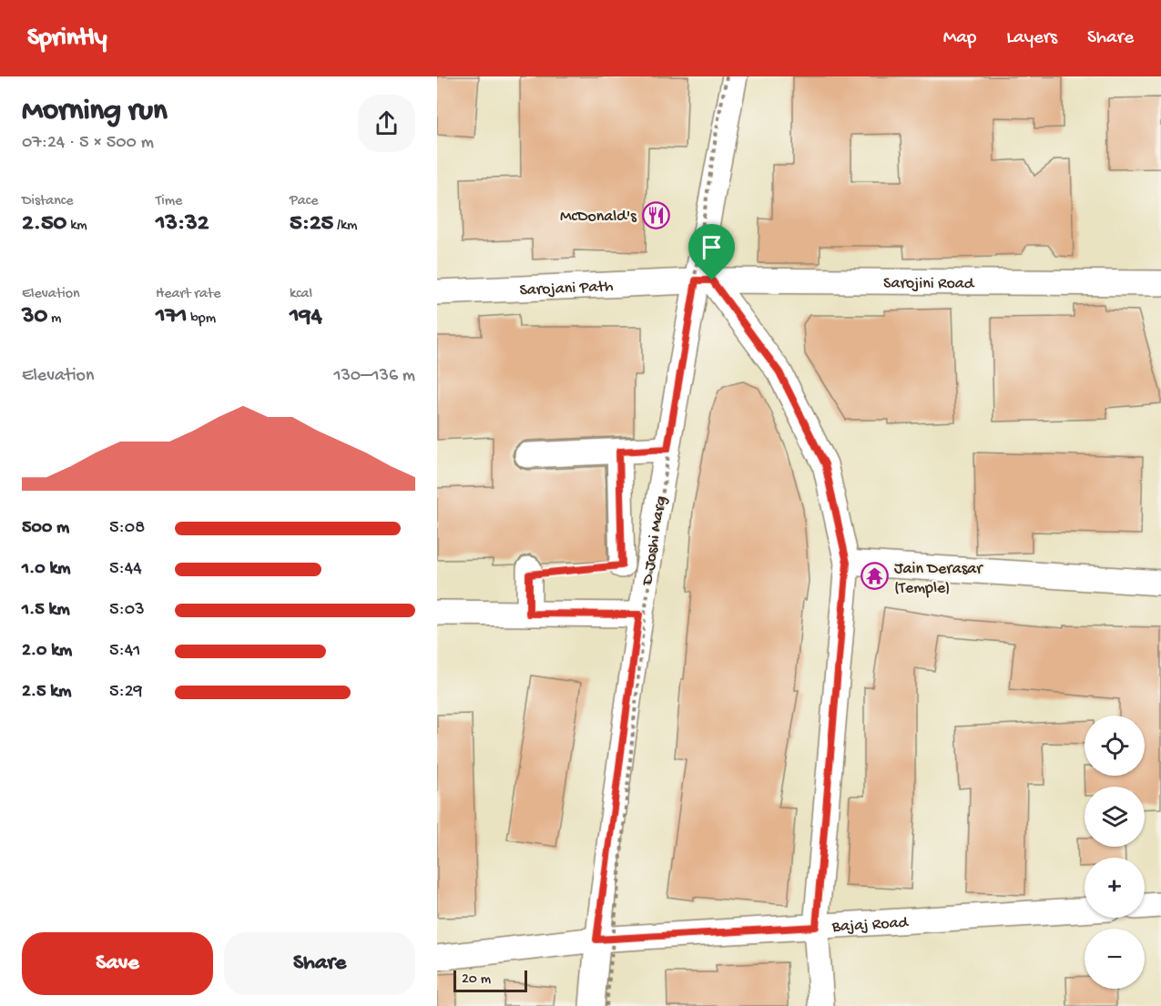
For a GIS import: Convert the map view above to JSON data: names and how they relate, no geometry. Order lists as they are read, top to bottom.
{
  "streets": {
    "street": [
      "Sarojini Road",
      "Sarojani Path",
      "D Joshi Marg",
      "Bajaj Road"
    ]
  },
  "crossings": [
    ["Sarojini Road", "Sarojani Path"],
    ["Sarojini Road", "D Joshi Marg"],
    ["Sarojani Path", "D Joshi Marg"],
    ["D Joshi Marg", "Bajaj Road"]
  ],
  "places": {
    "restaurant": ["McDonald's"],
    "temple": ["Jain Derasar (Temple)"]
  },
  "scale_bar": "20 m",
  "page": {
    "header": "Sprintly",
    "nav": ["Map", "Layers", "Share"],
    "heading": ["Morning run", "07:24 · 5 × 500 m"],
    "stats": [
      ["Distance", "2.50 km"],
      ["Time", "13:32"],
      ["Pace", "5:25 /km"],
      ["Elevation", "30 m"],
      ["Heart rate", "171 bpm"],
      ["kcal", "194"]
    ],
    "chart": ["Elevation", "130–136 m"],
    "list": [
      {
        "name": "500 m",
        "note": "5:08"
      },
      {
        "name": "1.0 km",
        "note": "5:44"
      },
      {
        "name": "1.5 km",
        "note": "5:03"
      },
      {
        "name": "2.0 km",
        "note": "5:41"
      },
      {
        "name": "2.5 km",
        "note": "5:29"
      }
    ],
    "map_buttons": ["+", "−"],
    "buttons": ["Save", "Share"],
    "scale": "20 m"
  }
}
